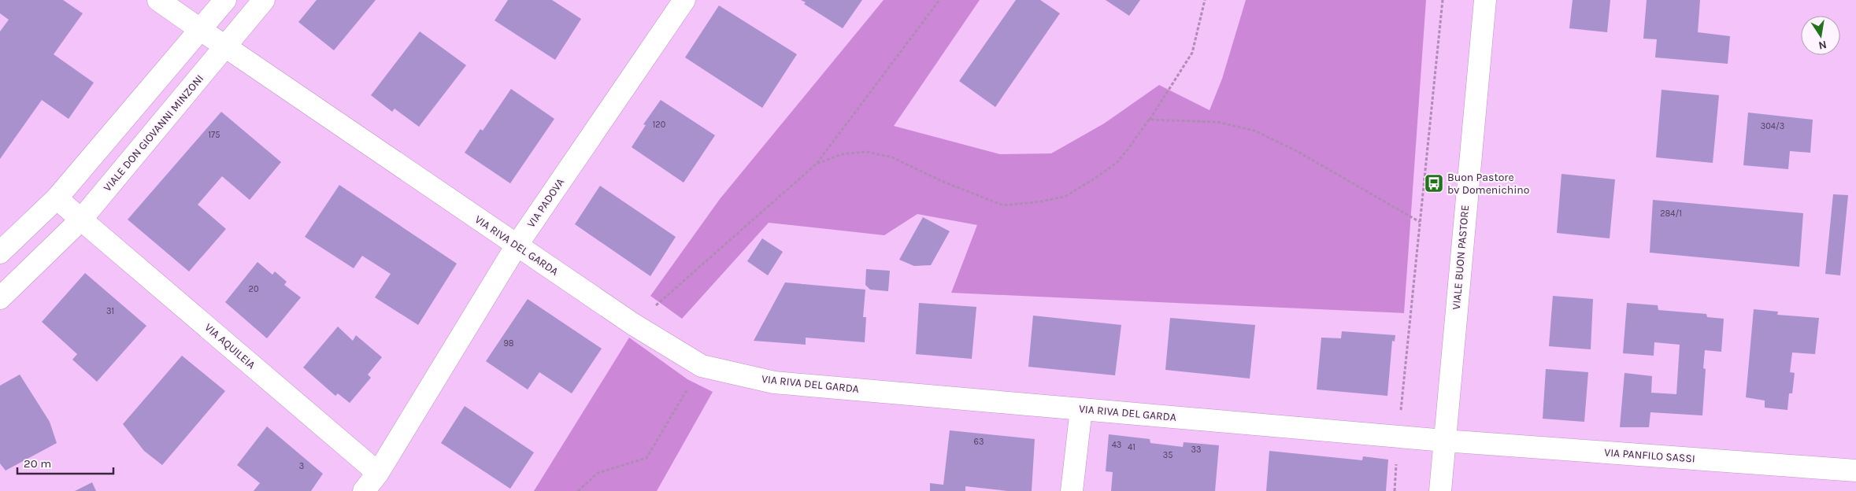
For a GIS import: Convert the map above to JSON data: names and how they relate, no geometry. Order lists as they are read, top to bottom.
{
  "streets": {
    "street": [
      "VIALE DON GIOVANNI MINZONI",
      "VIA PADOVA",
      "VIA RIVA DEL GARDA",
      "VIALE BUON PASTORE",
      "VIA AQUILEIA",
      "VIA PANFILO SASSI"
    ]
  },
  "crossings": [
    ["VIALE DON GIOVANNI MINZONI", "VIA RIVA DEL GARDA"],
    ["VIALE DON GIOVANNI MINZONI", "VIA AQUILEIA"],
    ["VIA PADOVA", "VIA RIVA DEL GARDA"],
    ["VIA PADOVA", "VIA AQUILEIA"],
    ["VIA RIVA DEL GARDA", "VIALE BUON PASTORE"],
    ["VIA RIVA DEL GARDA", "VIA PANFILO SASSI"],
    ["VIALE BUON PASTORE", "VIA PANFILO SASSI"]
  ],
  "places": {
    "bus stop": ["Buon Pastore bv Domenichino"]
  },
  "house_numbers": [
    "120",
    "304/3",
    "175",
    "284/1",
    "20",
    "31",
    "98",
    "63",
    "43",
    "41",
    "33",
    "35",
    "3"
  ],
  "scale_bar": "20 m",
  "north": "bottom"
}
